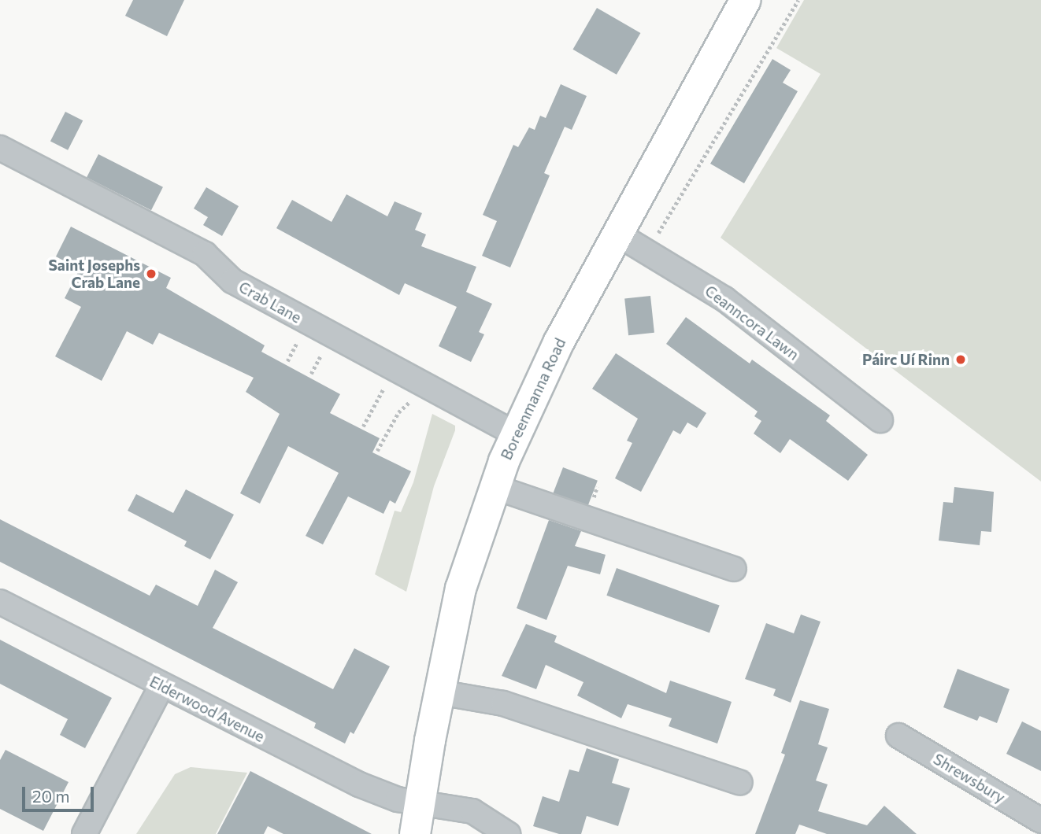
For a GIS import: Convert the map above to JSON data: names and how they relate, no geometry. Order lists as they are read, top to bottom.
{
  "streets": {
    "main road": ["Boreenmanna Road"],
    "street": [
      "Crab Lane",
      "Ceanncora Lawn",
      "Elderwood Avenue",
      "Shrewsbury"
    ]
  },
  "crossings": [
    ["Crab Lane", "Boreenmanna Road"],
    ["Ceanncora Lawn", "Boreenmanna Road"],
    ["Boreenmanna Road", "Elderwood Avenue"]
  ],
  "places": ["Saint Josephs Crab Lane", "Páirc Uí Rinn"],
  "scale_bar": "20 m"
}
